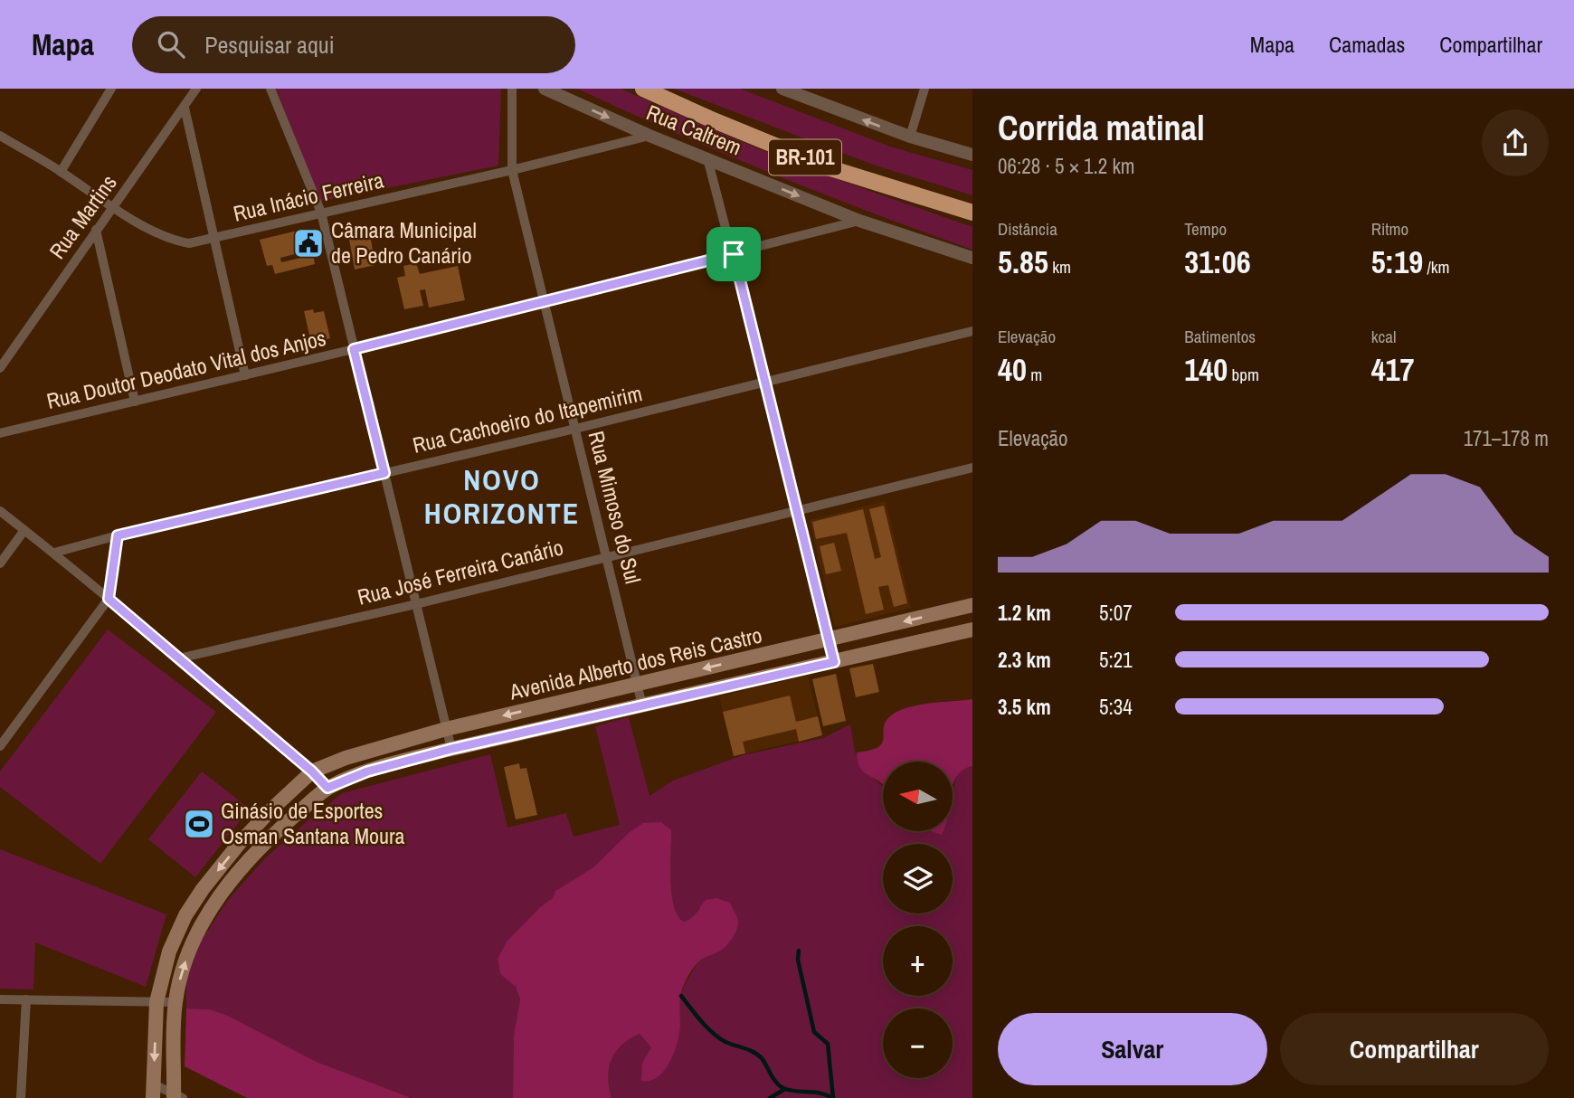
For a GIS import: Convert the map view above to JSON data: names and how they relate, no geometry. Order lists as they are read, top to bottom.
{
  "streets": {
    "highway": ["BR-101"],
    "main road": ["Avenida Alberto dos Reis Castro"],
    "street": [
      "Rua Caltrem",
      "Rua Inácio Ferreira",
      "Rua Martins",
      "Rua Doutor Deodato Vital dos Anjos",
      "Rua Cachoeiro do Itapemirim",
      "Rua Mimoso do Sul",
      "Rua José Ferreira Canário"
    ]
  },
  "crossings": [
    ["Rua Caltrem", "Rua Inácio Ferreira"],
    ["Rua Caltrem", "Rua Doutor Deodato Vital dos Anjos"],
    ["Rua Inácio Ferreira", "Rua Martins"],
    ["Rua Inácio Ferreira", "Rua Mimoso do Sul"],
    ["Rua Doutor Deodato Vital dos Anjos", "Rua Mimoso do Sul"],
    ["Rua Cachoeiro do Itapemirim", "Rua Mimoso do Sul"],
    ["Rua Mimoso do Sul", "Rua José Ferreira Canário"],
    ["Rua Mimoso do Sul", "Avenida Alberto dos Reis Castro"]
  ],
  "districts": ["NOVO HORIZONTE"],
  "places": {
    "public building": ["Câmara Municipal de Pedro Canário"],
    "sports": ["Ginásio de Esportes Osman Santana Moura"]
  },
  "north": "left",
  "page": {
    "header": "Mapa",
    "search": "Pesquisar aqui",
    "nav": ["Mapa", "Camadas", "Compartilhar"],
    "heading": ["Corrida matinal", "06:28 · 5 × 1.2 km"],
    "stats": [
      ["Distância", "5.85 km"],
      ["Tempo", "31:06"],
      ["Ritmo", "5:19 /km"],
      ["Elevação", "40 m"],
      ["Batimentos", "140 bpm"],
      ["kcal", "417"]
    ],
    "chart": ["Elevação", "171–178 m"],
    "list": [
      {
        "name": "1.2 km",
        "note": "5:07"
      },
      {
        "name": "2.3 km",
        "note": "5:21"
      },
      {
        "name": "3.5 km",
        "note": "5:34"
      }
    ],
    "map_buttons": ["+", "−"],
    "buttons": ["Salvar", "Compartilhar"]
  }
}
